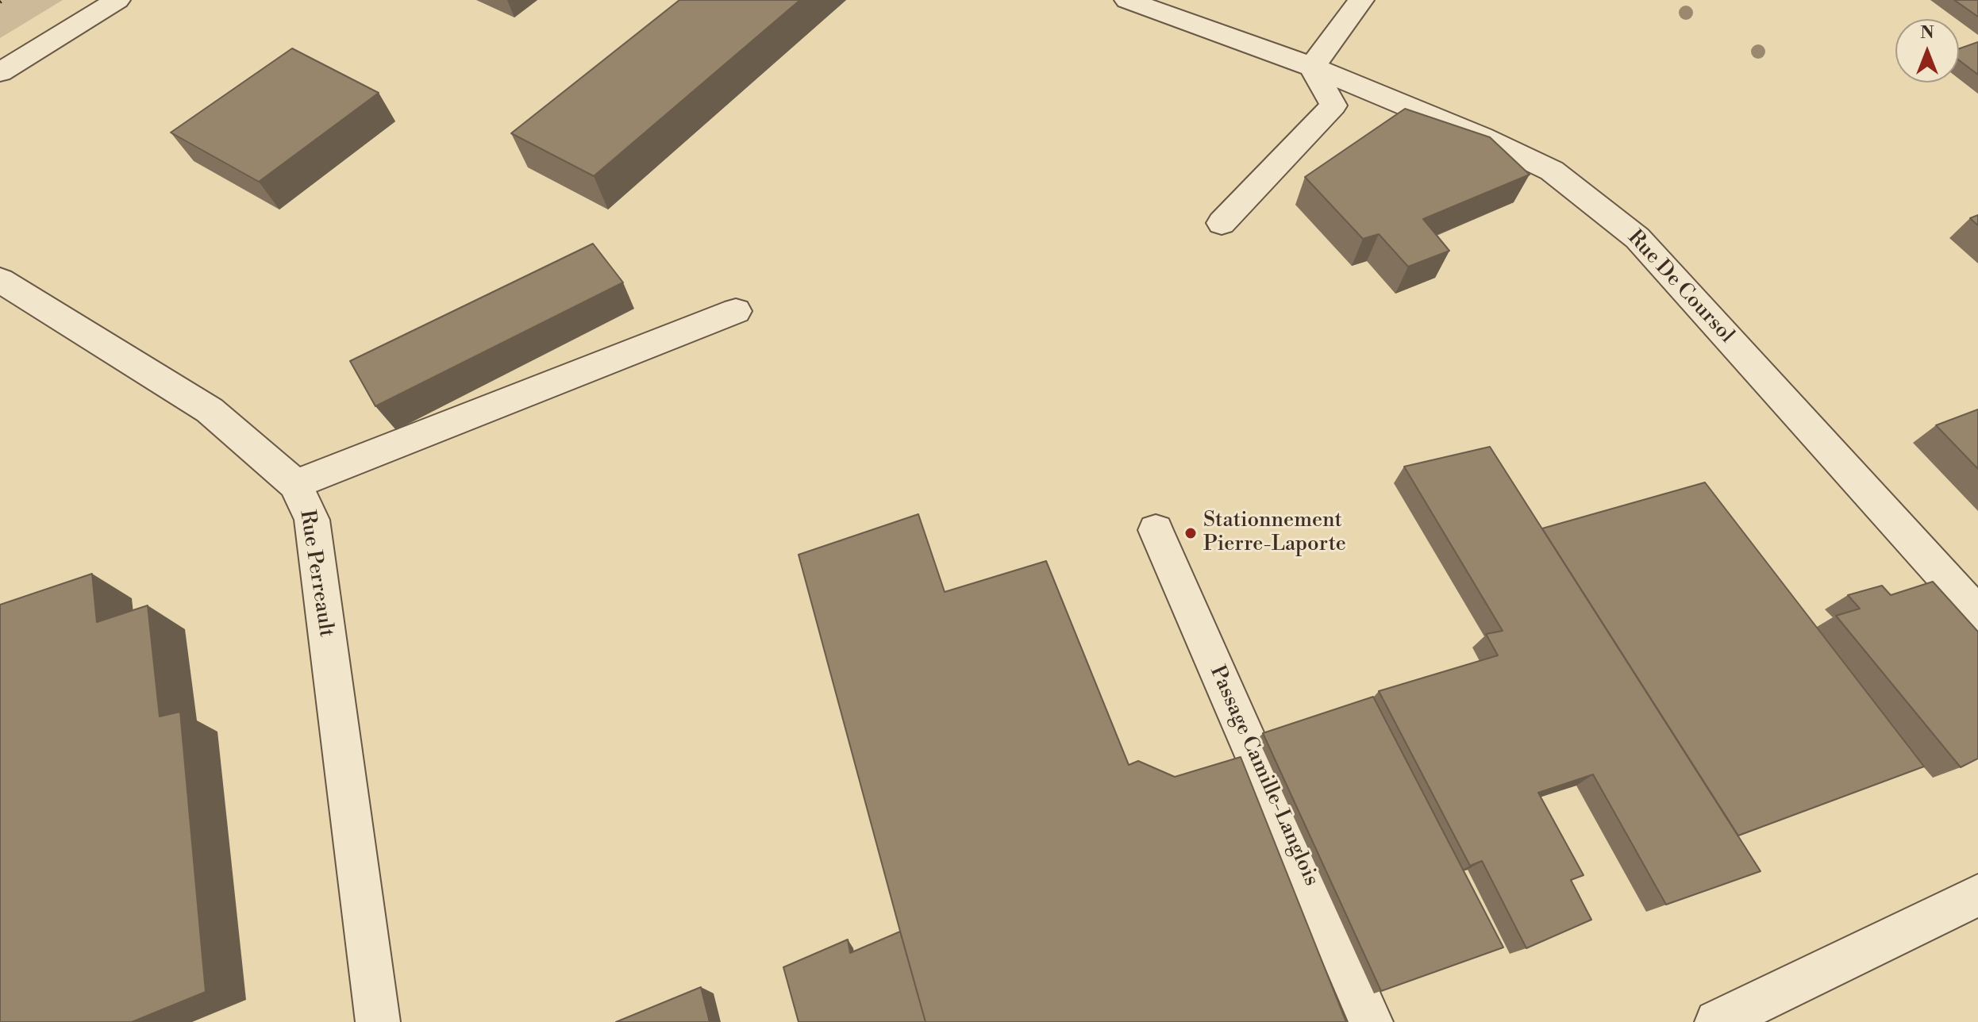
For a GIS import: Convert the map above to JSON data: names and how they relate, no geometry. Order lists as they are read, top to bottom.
{
  "streets": {
    "street": ["Rue De Coursol", "Rue Perreault", "Passage Camille-Langlois"]
  },
  "places": ["Stationnement Pierre-Laporte"],
  "north": "top"
}
